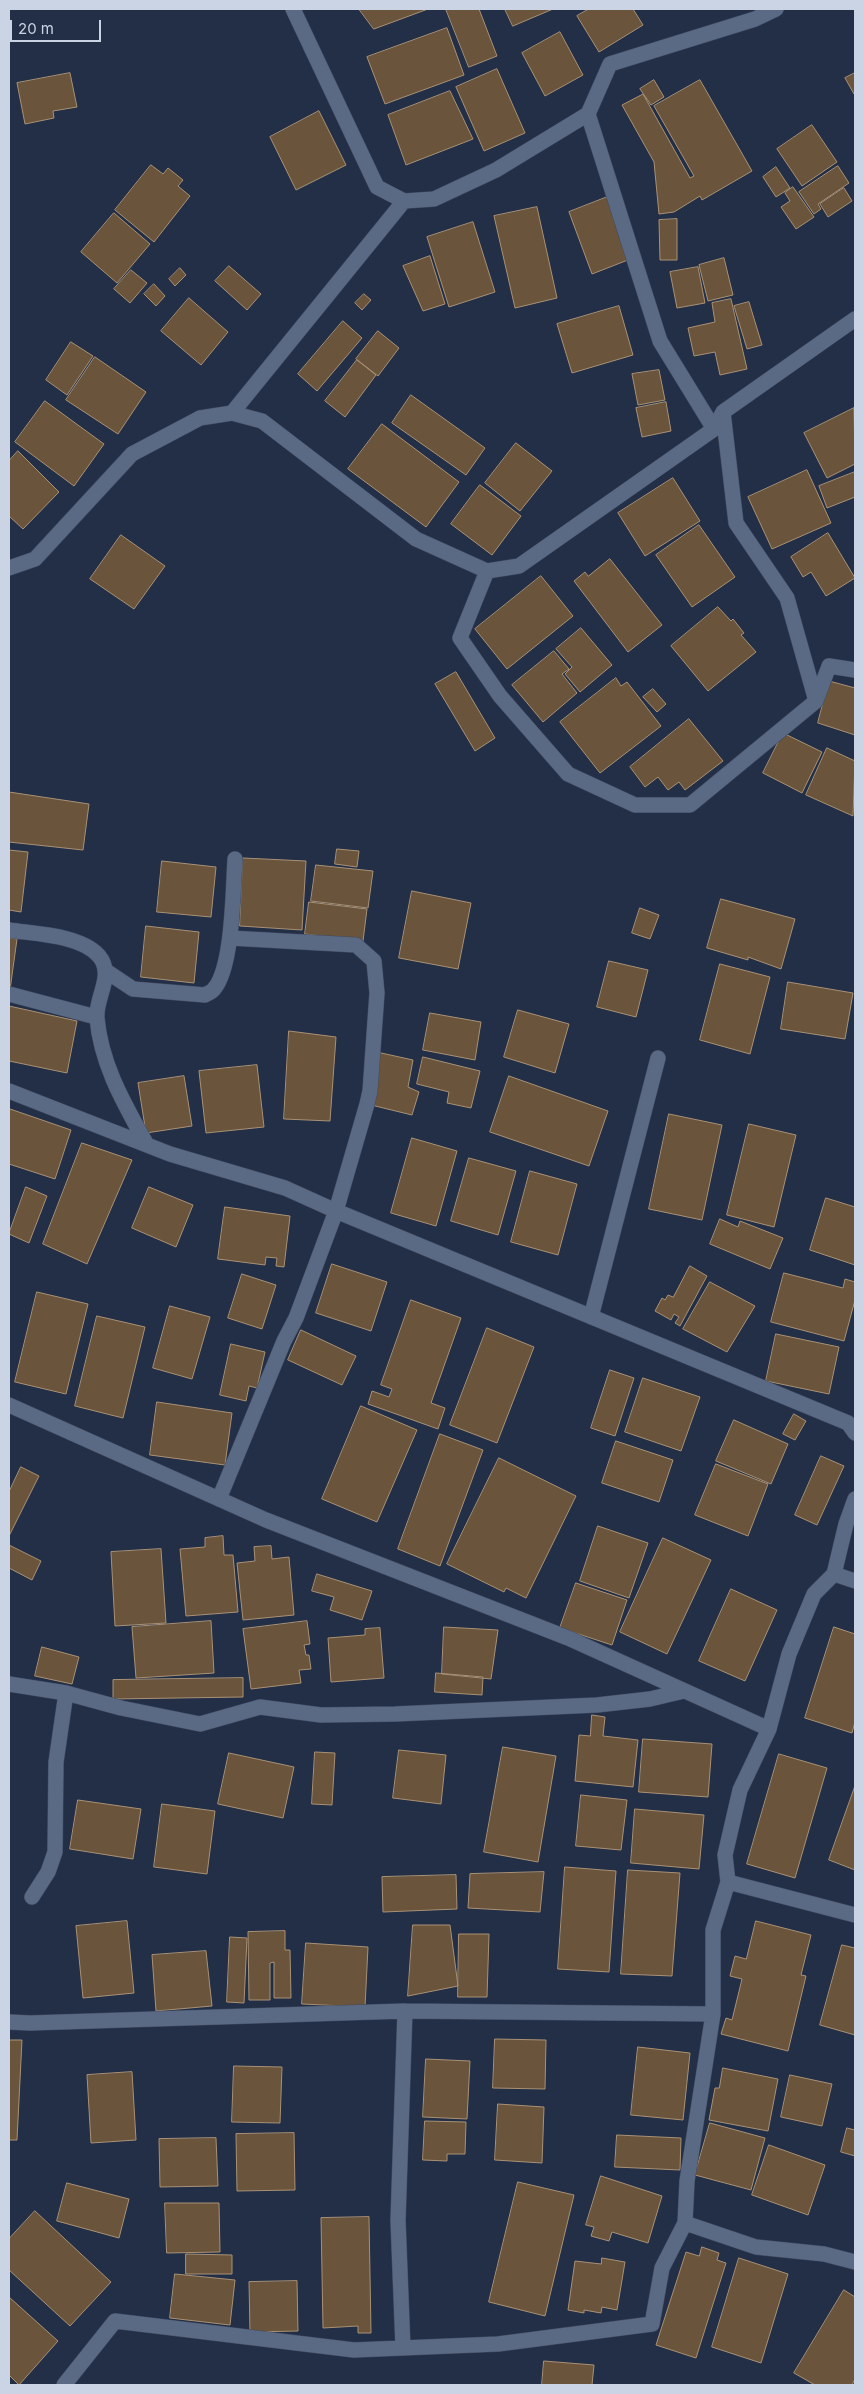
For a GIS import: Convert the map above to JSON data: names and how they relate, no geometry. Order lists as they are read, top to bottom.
{
  "scale_bar": "20 m"
}
